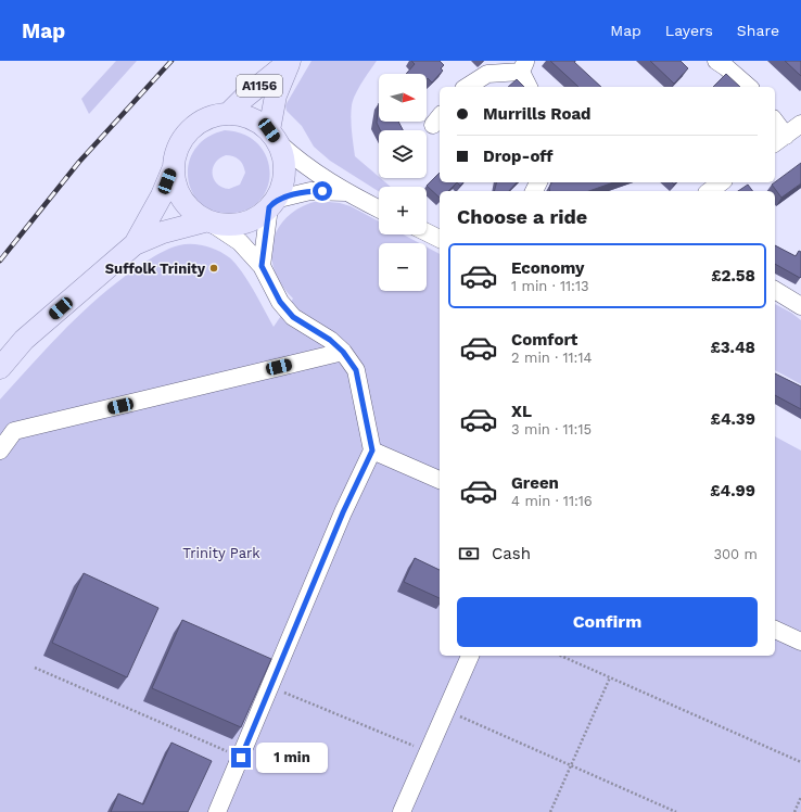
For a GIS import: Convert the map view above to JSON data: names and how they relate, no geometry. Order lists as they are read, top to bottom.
{
  "streets": {
    "main road": ["A1156"]
  },
  "parks": ["Trinity Park"],
  "places": ["Suffolk Trinity"],
  "north": "right",
  "page": {
    "header": "Map",
    "nav": ["Map", "Layers", "Share"],
    "map_buttons": ["+", "−"],
    "banner": ["Murrills Road", "Drop-off"],
    "heading": "Choose a ride",
    "list": [
      {
        "name": "Economy",
        "note": "1 min · 11:13",
        "value": "£2.58"
      },
      {
        "name": "Comfort",
        "note": "2 min · 11:14",
        "value": "£3.48"
      },
      {
        "name": "XL",
        "note": "3 min · 11:15",
        "value": "£4.39"
      },
      {
        "name": "Green",
        "note": "4 min · 11:16",
        "value": "£4.99"
      }
    ],
    "pay": ["Cash", "300 m"],
    "buttons": "Confirm",
    "bubble": "1 min"
  }
}
